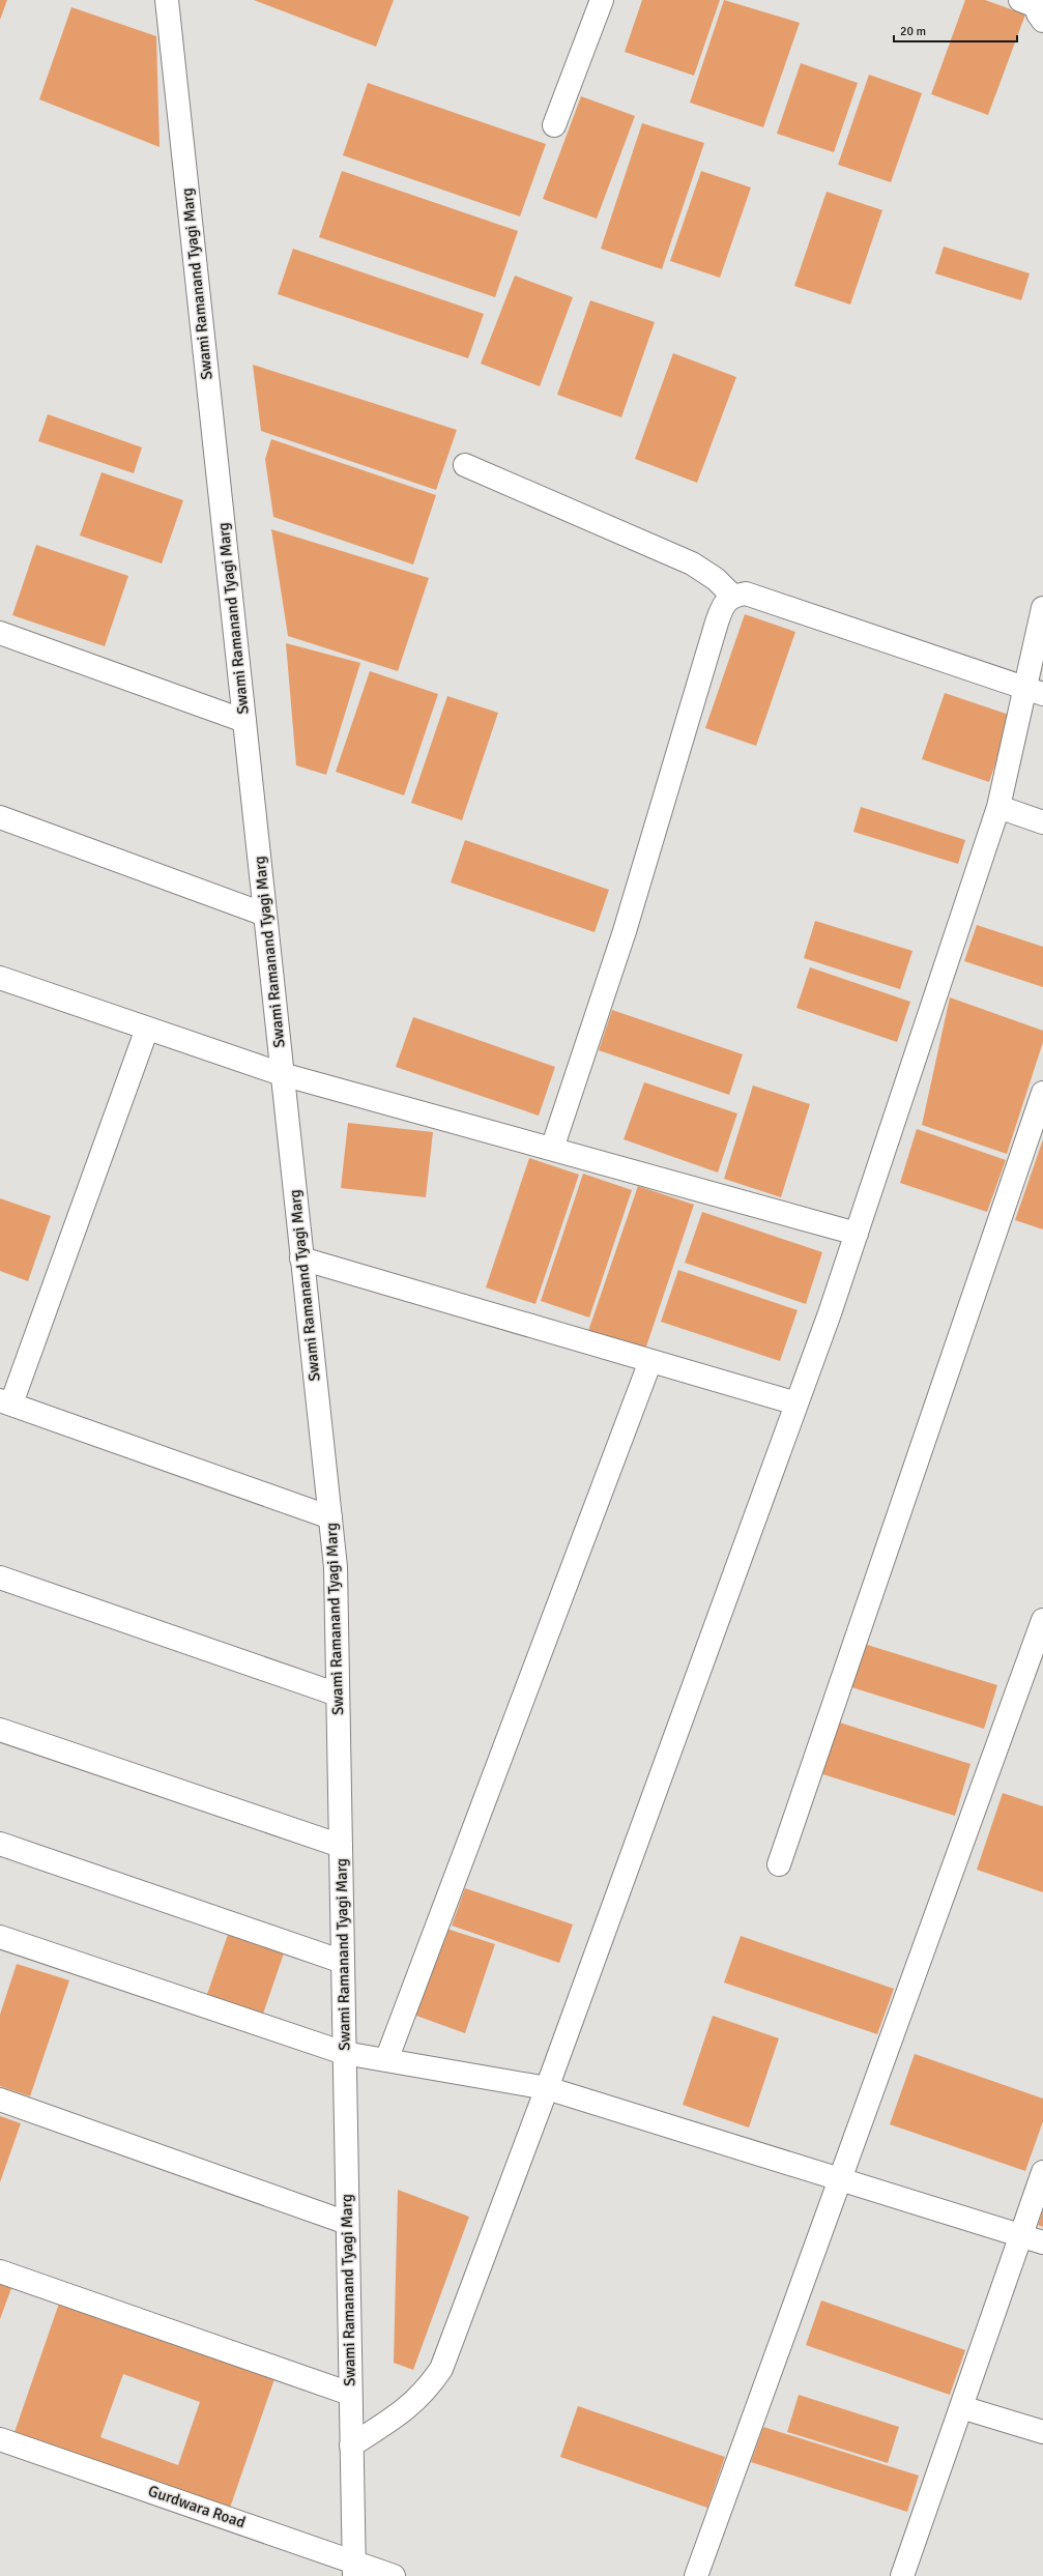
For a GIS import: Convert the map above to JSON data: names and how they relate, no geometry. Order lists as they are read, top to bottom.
{
  "streets": {
    "street": ["Swami Ramanand Tyagi Marg", "Gurdwara Road"]
  },
  "crossings": [
    ["Swami Ramanand Tyagi Marg", "Gurdwara Road"]
  ],
  "scale_bar": "20 m"
}
